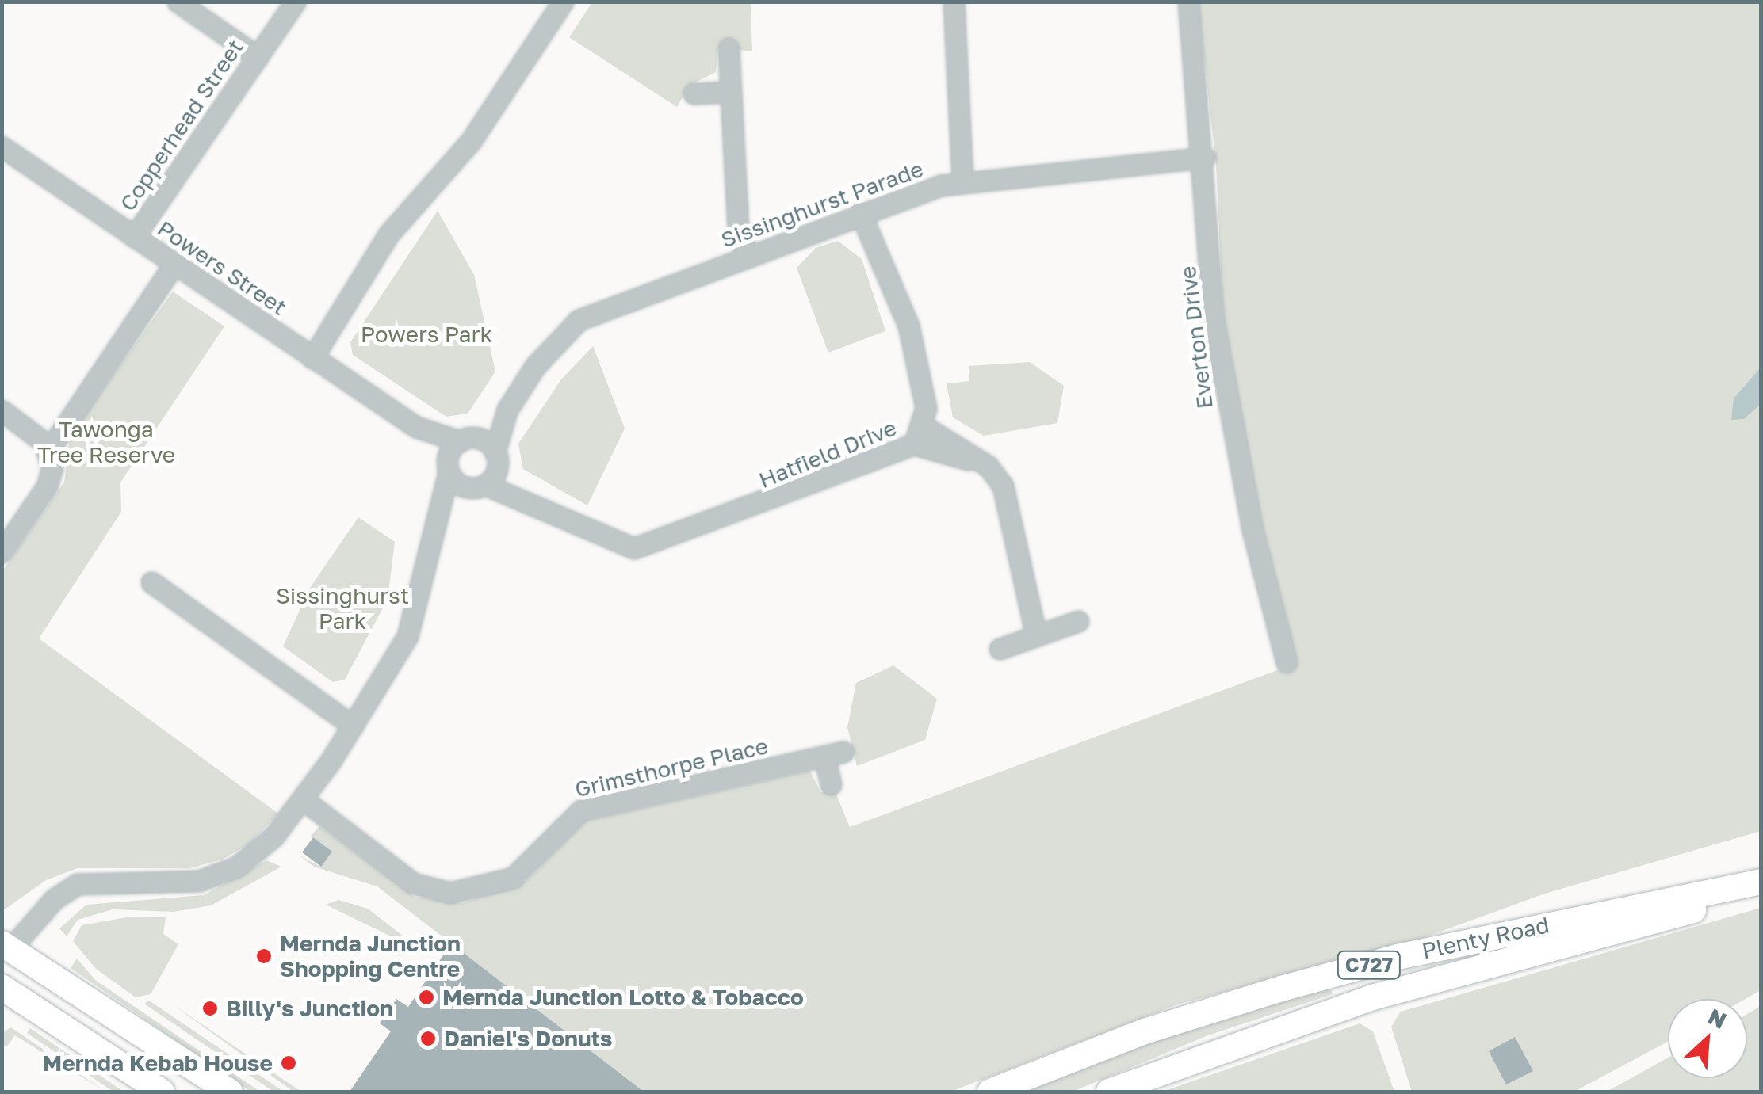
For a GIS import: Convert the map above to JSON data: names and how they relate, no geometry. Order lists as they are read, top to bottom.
{
  "streets": {
    "main road": ["Plenty Road", "C727"],
    "street": [
      "Copperhead Street",
      "Sissinghurst Parade",
      "Powers Street",
      "Everton Drive",
      "Hatfield Drive",
      "Grimsthorpe Place"
    ]
  },
  "crossings": [
    ["Copperhead Street", "Powers Street"],
    ["Sissinghurst Parade", "Powers Street"],
    ["Sissinghurst Parade", "Everton Drive"],
    ["Sissinghurst Parade", "Hatfield Drive"],
    ["Powers Street", "Hatfield Drive"]
  ],
  "parks": ["Powers Park", "Tawonga Tree Reserve", "Sissinghurst Park"],
  "places": [
    "Mernda Junction Shopping Centre",
    "Mernda Junction Lotto & Tobacco",
    "Billy's Junction",
    "Daniel's Donuts",
    "Mernda Kebab House"
  ],
  "north": "top right"
}
